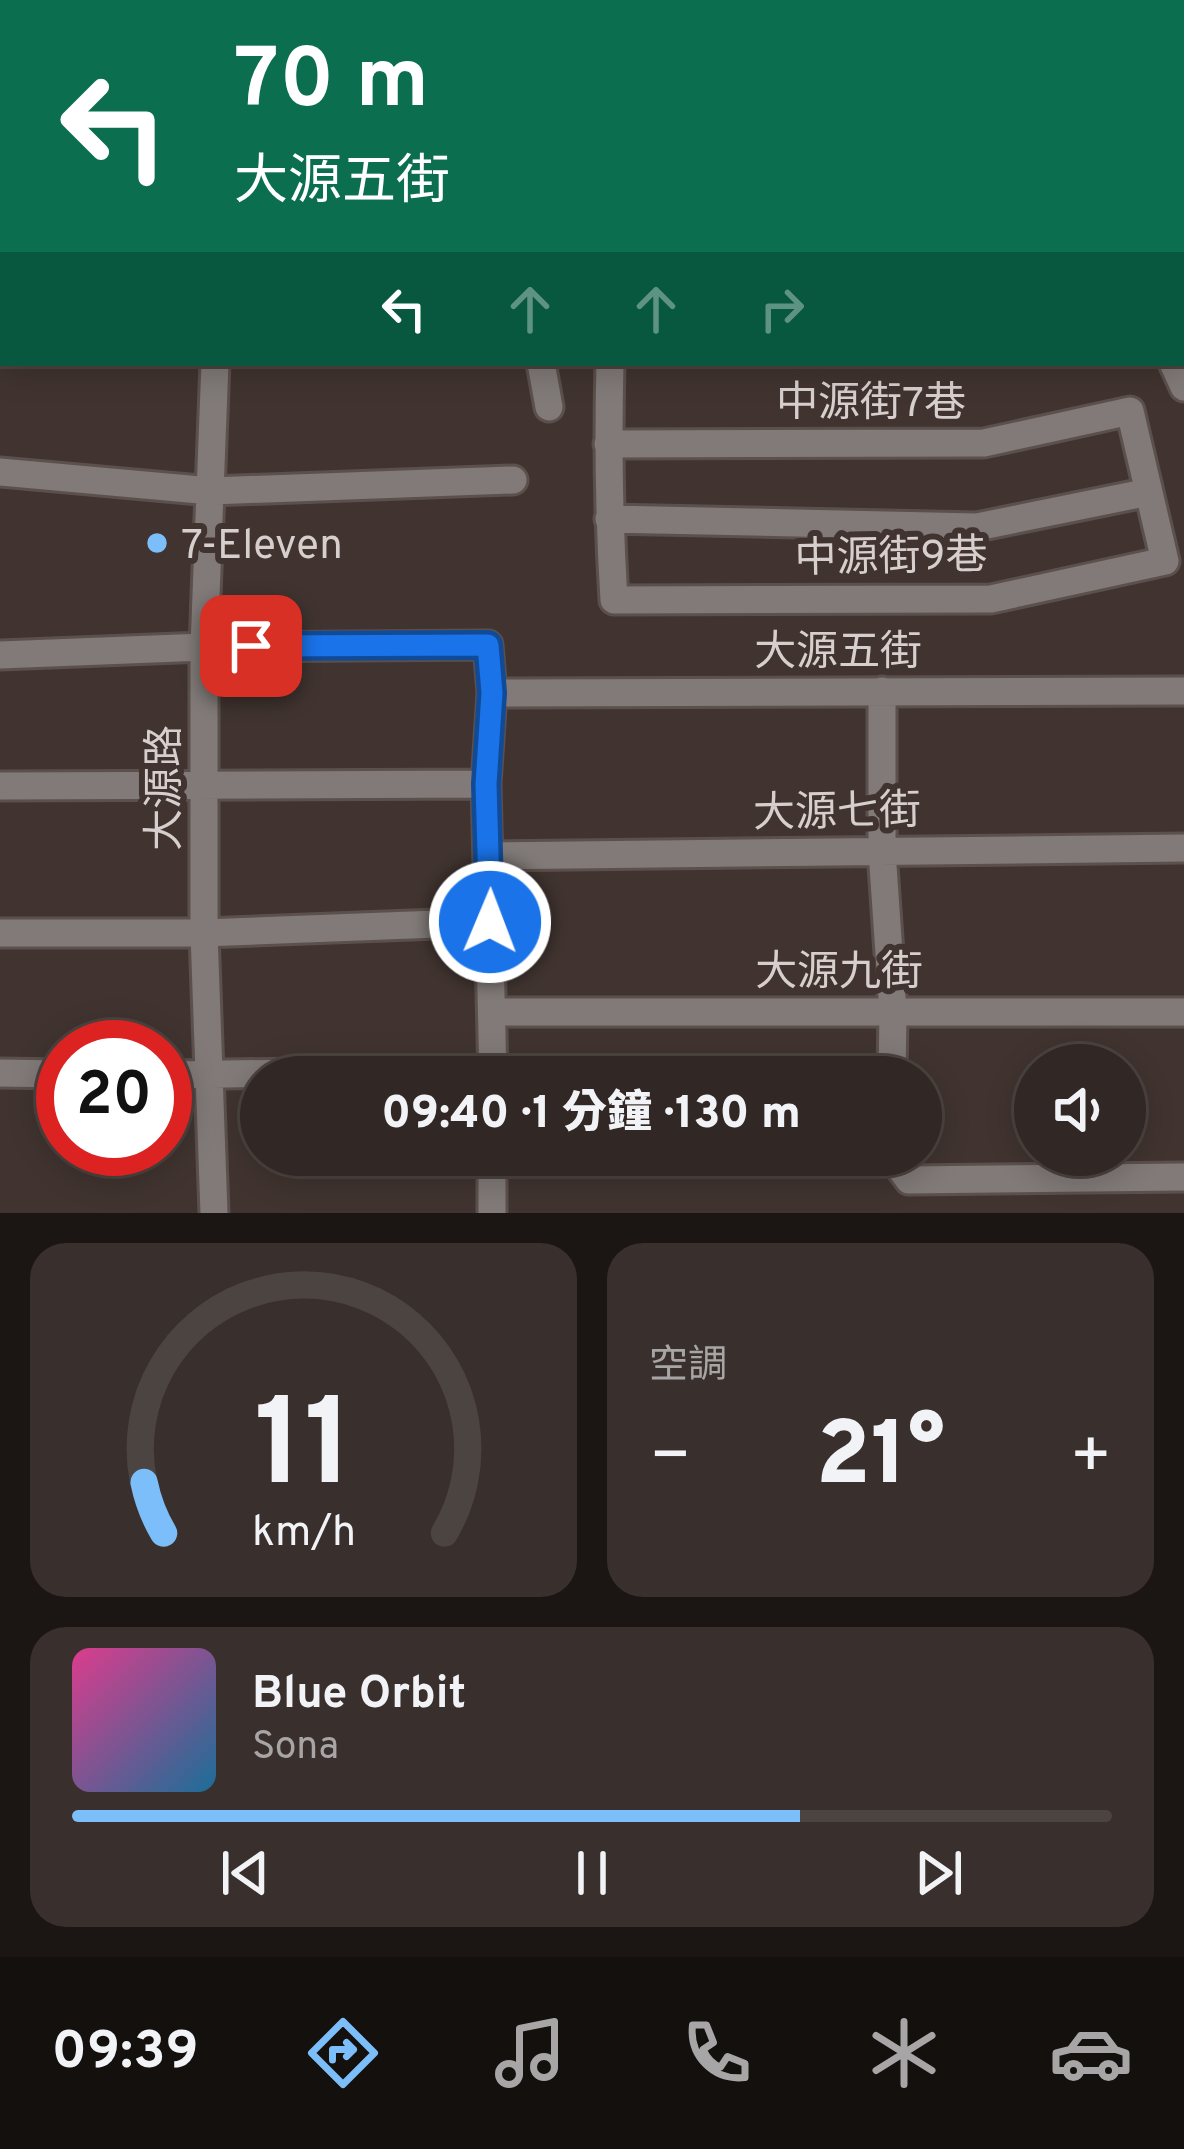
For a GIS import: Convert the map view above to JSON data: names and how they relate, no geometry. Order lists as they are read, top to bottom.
{
  "streets": {
    "street": [
      "中源街7巷",
      "中源街9巷",
      "大源五街",
      "大源路",
      "大源七街",
      "大源九街"
    ]
  },
  "crossings": [
    ["中源街7巷", "中源街9巷"]
  ],
  "places": ["7-Eleven"],
  "page": {
    "turn": ["70 m", "大源五街"],
    "limit": "20",
    "trip": "09:40 · 1 分鐘 · 130 m",
    "tile": "空調",
    "heat": ["−", "21°", "+"],
    "song": ["Blue Orbit", "Sona"],
    "tabs": "09:39",
    "gauge": ["11", "km/h"]
  }
}
